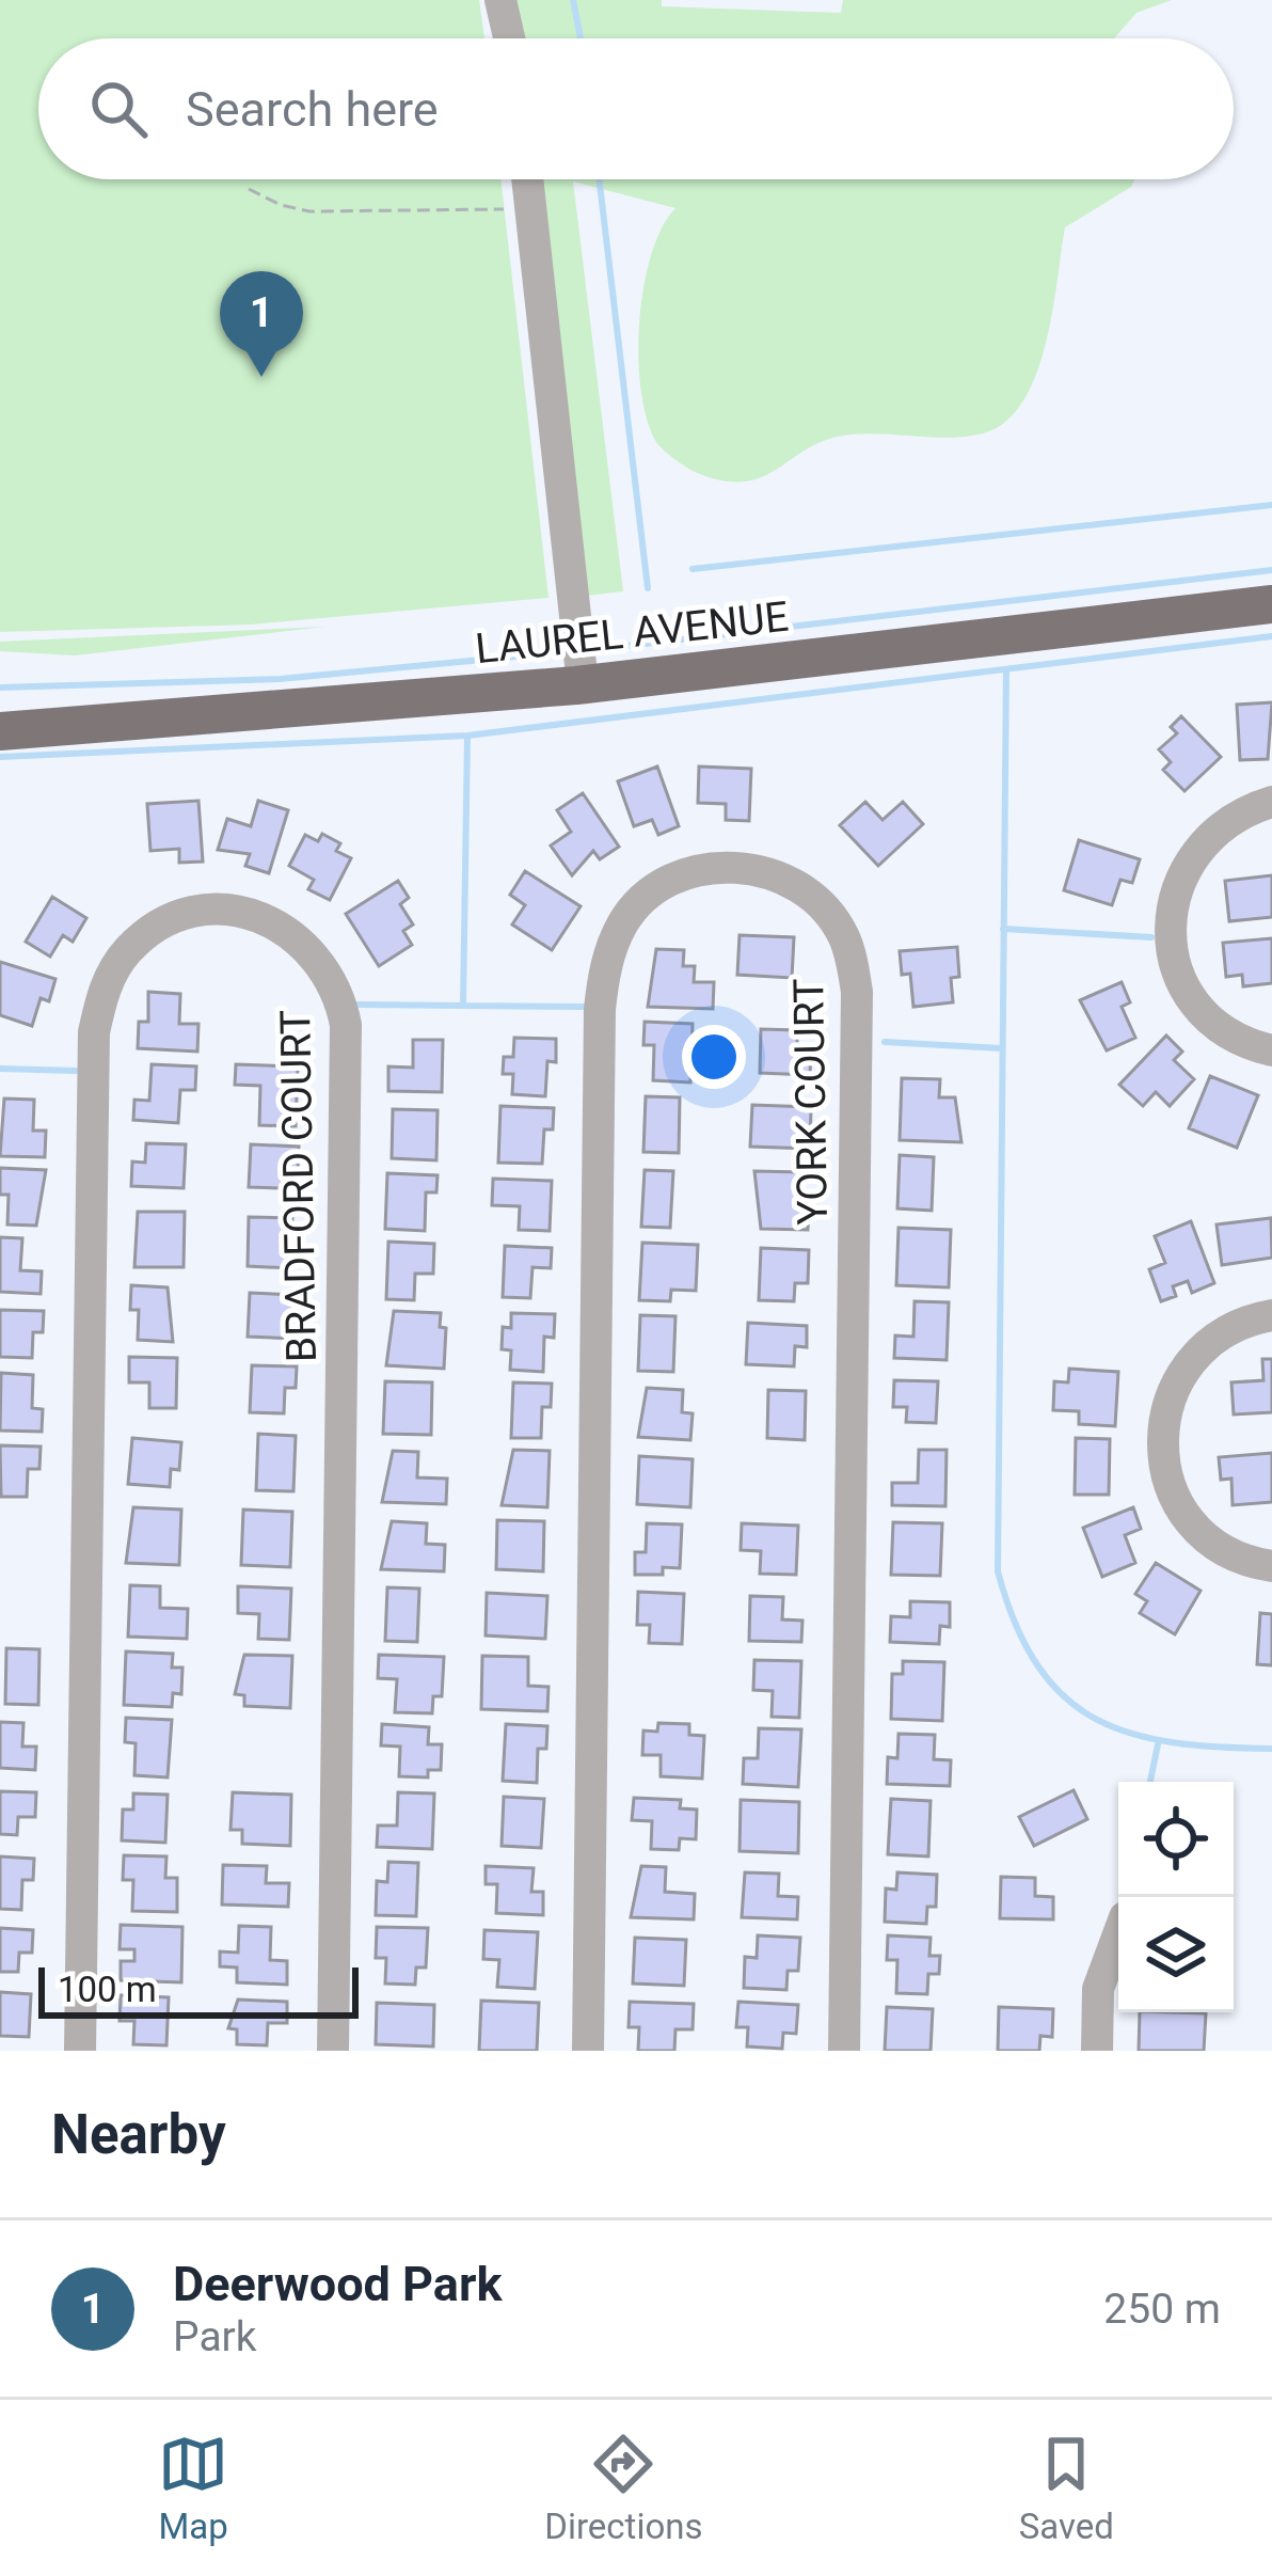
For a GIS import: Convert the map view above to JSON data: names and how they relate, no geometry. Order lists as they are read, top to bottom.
{
  "streets": {
    "main road": ["LAUREL AVENUE"],
    "street": ["YORK COURT", "BRADFORD COURT"]
  },
  "scale_bar": "100 m",
  "page": {
    "search": "Search here",
    "pins": "1",
    "scale": "100 m",
    "heading": "Nearby",
    "list": [
      {
        "mark": "1",
        "name": "Deerwood Park",
        "note": "Park",
        "value": "250 m"
      }
    ],
    "nav": ["Map", "Directions", "Saved"]
  }
}
